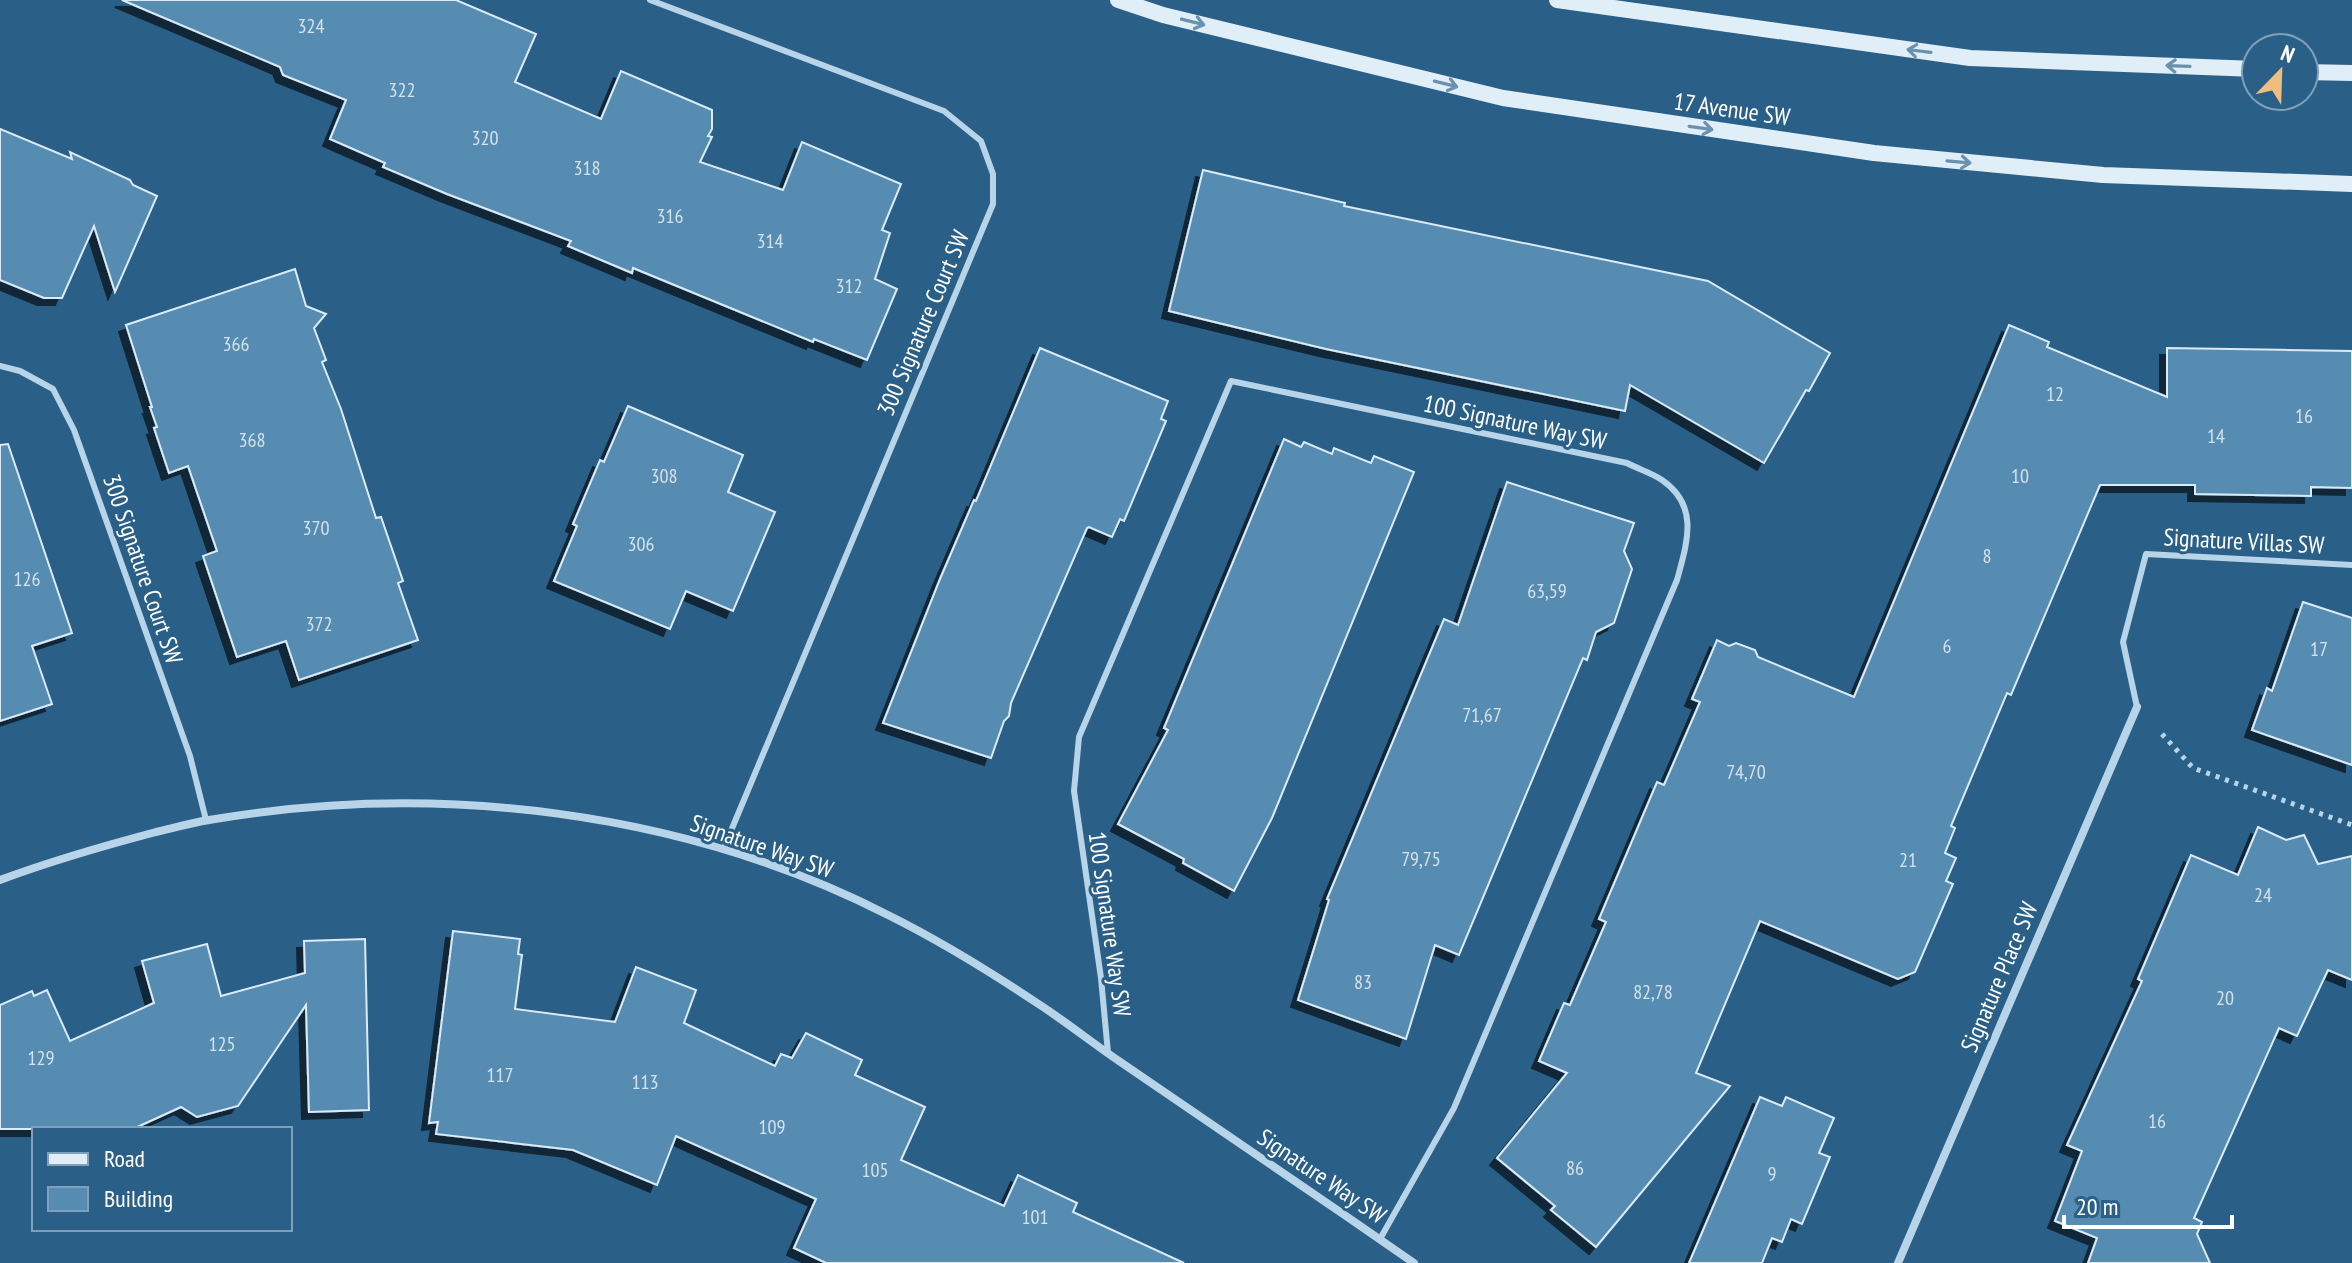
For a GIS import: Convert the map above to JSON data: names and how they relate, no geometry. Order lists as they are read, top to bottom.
{
  "streets": {
    "main road": ["17 Avenue SW"],
    "street": ["Signature Way SW", "Signature Place SW"],
    "lane": ["300 Signature Court SW", "100 Signature Way SW", "Signature Villas SW"]
  },
  "crossings": [
    ["300 Signature Court SW", "Signature Way SW"],
    ["100 Signature Way SW", "Signature Way SW"],
    ["Signature Villas SW", "Signature Place SW"]
  ],
  "house_numbers": [
    "324",
    "322",
    "320",
    "318",
    "316",
    "314",
    "312",
    "366",
    "12",
    "16",
    "14",
    "368",
    "308",
    "10",
    "370",
    "306",
    "8",
    "126",
    "63,59",
    "372",
    "6",
    "17",
    "71,67",
    "74,70",
    "79,75",
    "21",
    "24",
    "83",
    "82,78",
    "20",
    "125",
    "129",
    "117",
    "113",
    "16",
    "109",
    "86",
    "105",
    "9",
    "101"
  ],
  "legend": ["Road", "Building"],
  "scale_bar": "20 m",
  "north": "top right"
}
